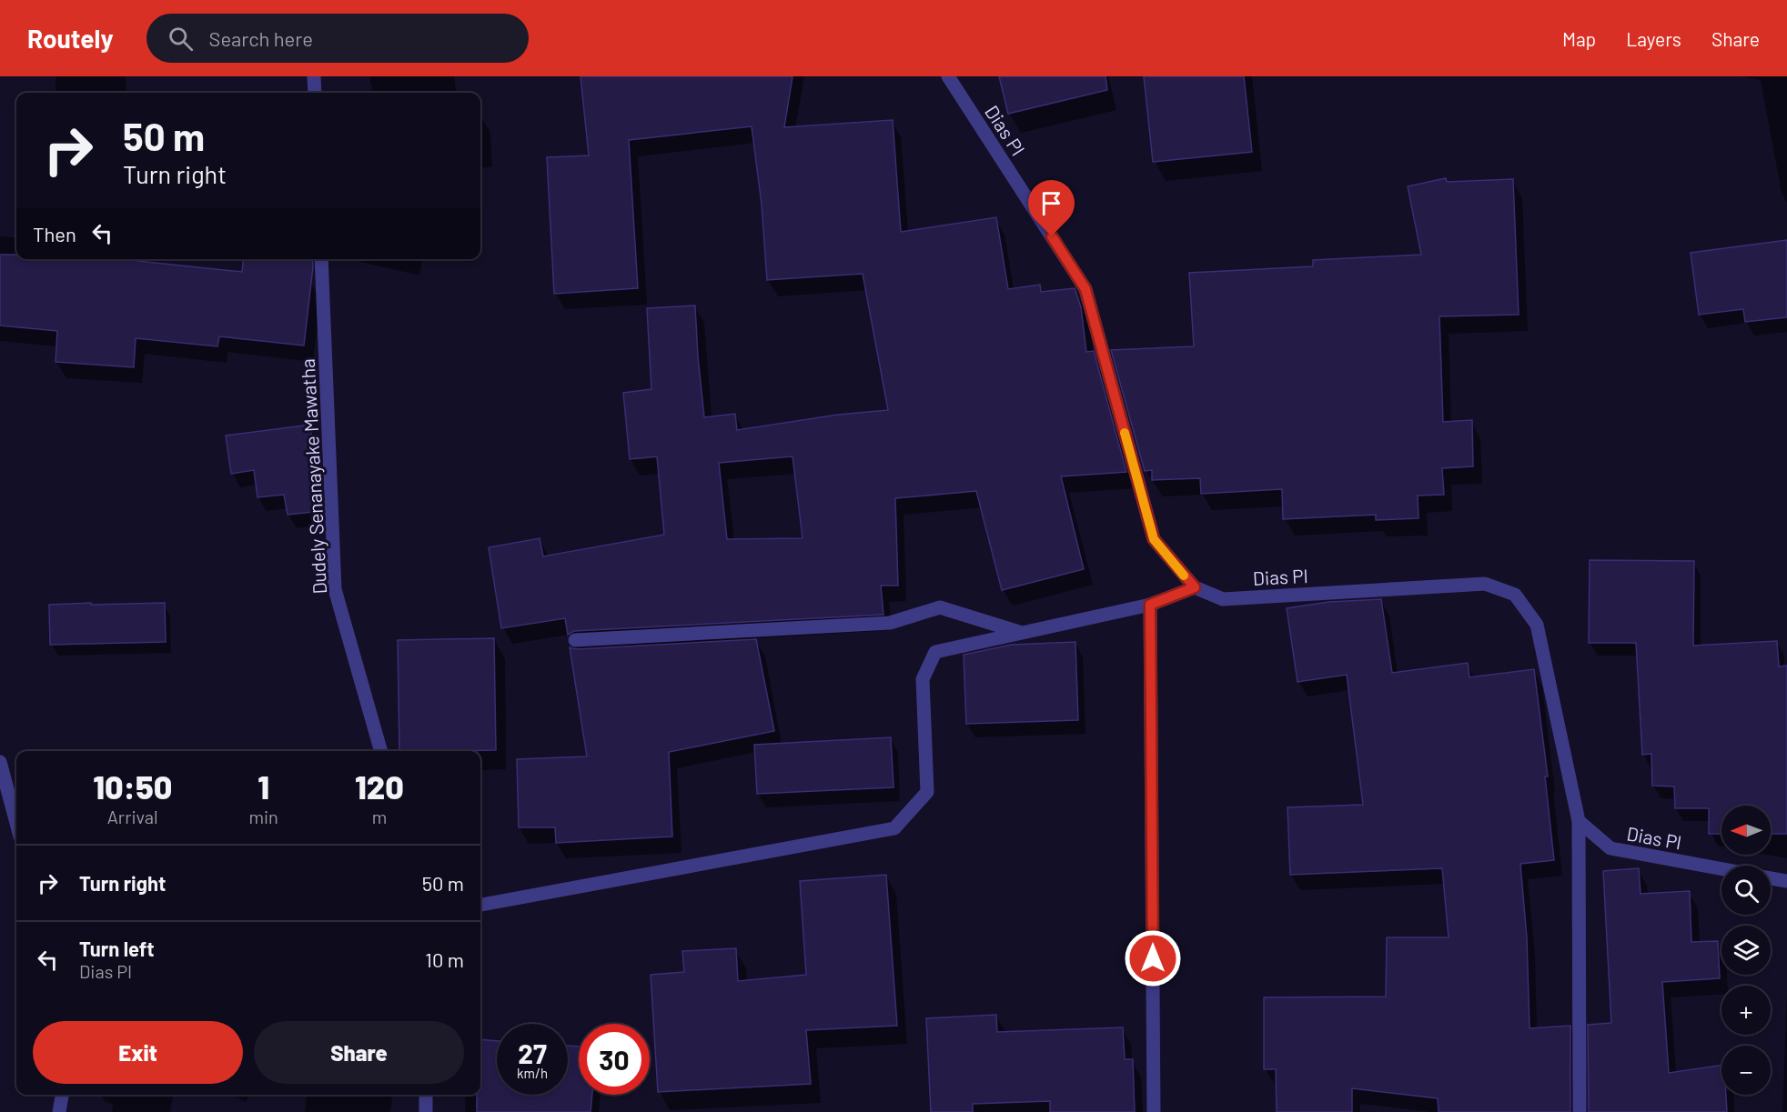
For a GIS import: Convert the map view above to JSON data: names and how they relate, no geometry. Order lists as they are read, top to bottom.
{
  "streets": {
    "street": ["Dias Pl", "Dudely Senanayake Mawatha"]
  },
  "north": "left",
  "page": {
    "header": "Routely",
    "search": "Search here",
    "nav": ["Map", "Layers", "Share"],
    "turn": ["50 m", "Turn right"],
    "then": "Then",
    "eta": [
      "10:50",
      "Arrival",
      "1",
      "min",
      "120",
      "m"
    ],
    "map_buttons": ["+", "−"],
    "list": [
      {
        "name": "Turn right",
        "value": "50 m"
      },
      {
        "name": "Turn left",
        "note": "Dias Pl",
        "value": "10 m"
      }
    ],
    "buttons": ["Exit", "Share"],
    "speed": "27 km/h",
    "limit": "30"
  }
}
